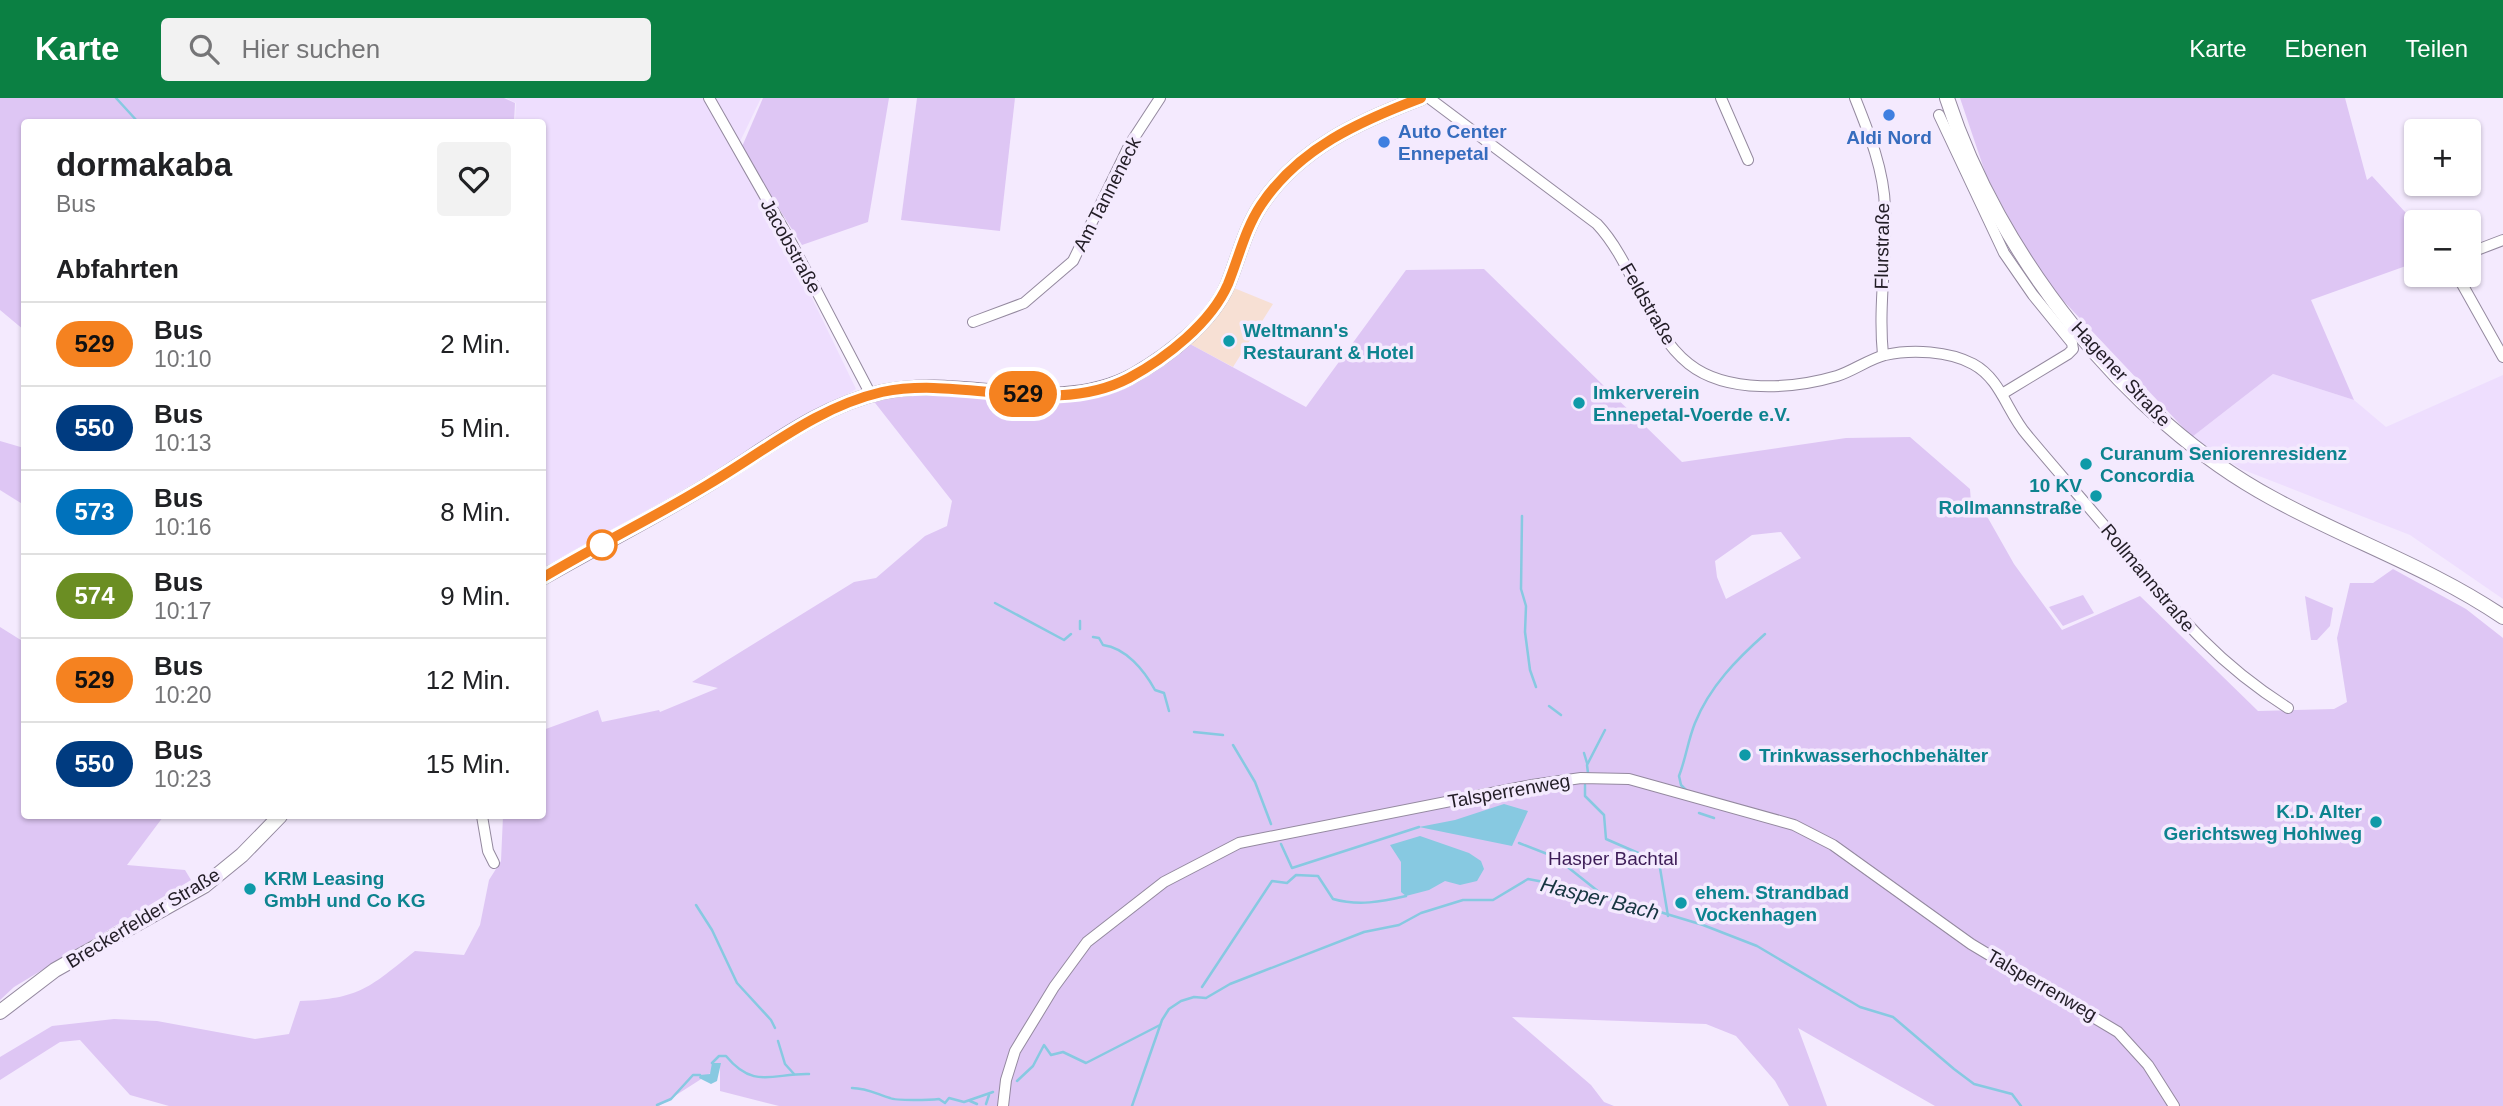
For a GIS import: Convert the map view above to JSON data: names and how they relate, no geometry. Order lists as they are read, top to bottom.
{
  "streets": {
    "main road": ["Hagener Straße", "Breckerfelder Straße"],
    "street": [
      "Am Tanneneck",
      "Jacobstraße",
      "Flurstraße",
      "Feldstraße",
      "Rollmannstraße",
      "Talsperrenweg"
    ]
  },
  "crossings": [
    ["Flurstraße", "Feldstraße"],
    ["Feldstraße", "Rollmannstraße"]
  ],
  "water": ["Hasper Bach"],
  "parks": ["Hasper Bachtal"],
  "places": [
    "Aldi Nord",
    "Auto Center Ennepetal",
    "Weltmann's Restaurant & Hotel",
    "Imkerverein Ennepetal-Voerde e.V.",
    "Curanum Seniorenresidenz Concordia",
    "10 KV Rollmannstraße",
    "Trinkwasserhochbehälter",
    "K.D. Alter Gerichtsweg Hohlweg",
    "KRM Leasing GmbH und Co KG",
    "ehem. Strandbad Vockenhagen"
  ],
  "lines": ["bus line 529"],
  "page": {
    "header": "Karte",
    "search": "Hier suchen",
    "nav": ["Karte", "Ebenen", "Teilen"],
    "on_map": "529",
    "map_buttons": ["+", "−"],
    "heading": [
      ["dormakaba", "Bus"],
      "Abfahrten"
    ],
    "list": [
      {
        "mark": "529",
        "name": "Bus",
        "note": "10:10",
        "value": "2 Min."
      },
      {
        "mark": "550",
        "name": "Bus",
        "note": "10:13",
        "value": "5 Min."
      },
      {
        "mark": "573",
        "name": "Bus",
        "note": "10:16",
        "value": "8 Min."
      },
      {
        "mark": "574",
        "name": "Bus",
        "note": "10:17",
        "value": "9 Min."
      },
      {
        "mark": "529",
        "name": "Bus",
        "note": "10:20",
        "value": "12 Min."
      },
      {
        "mark": "550",
        "name": "Bus",
        "note": "10:23",
        "value": "15 Min."
      }
    ]
  }
}
